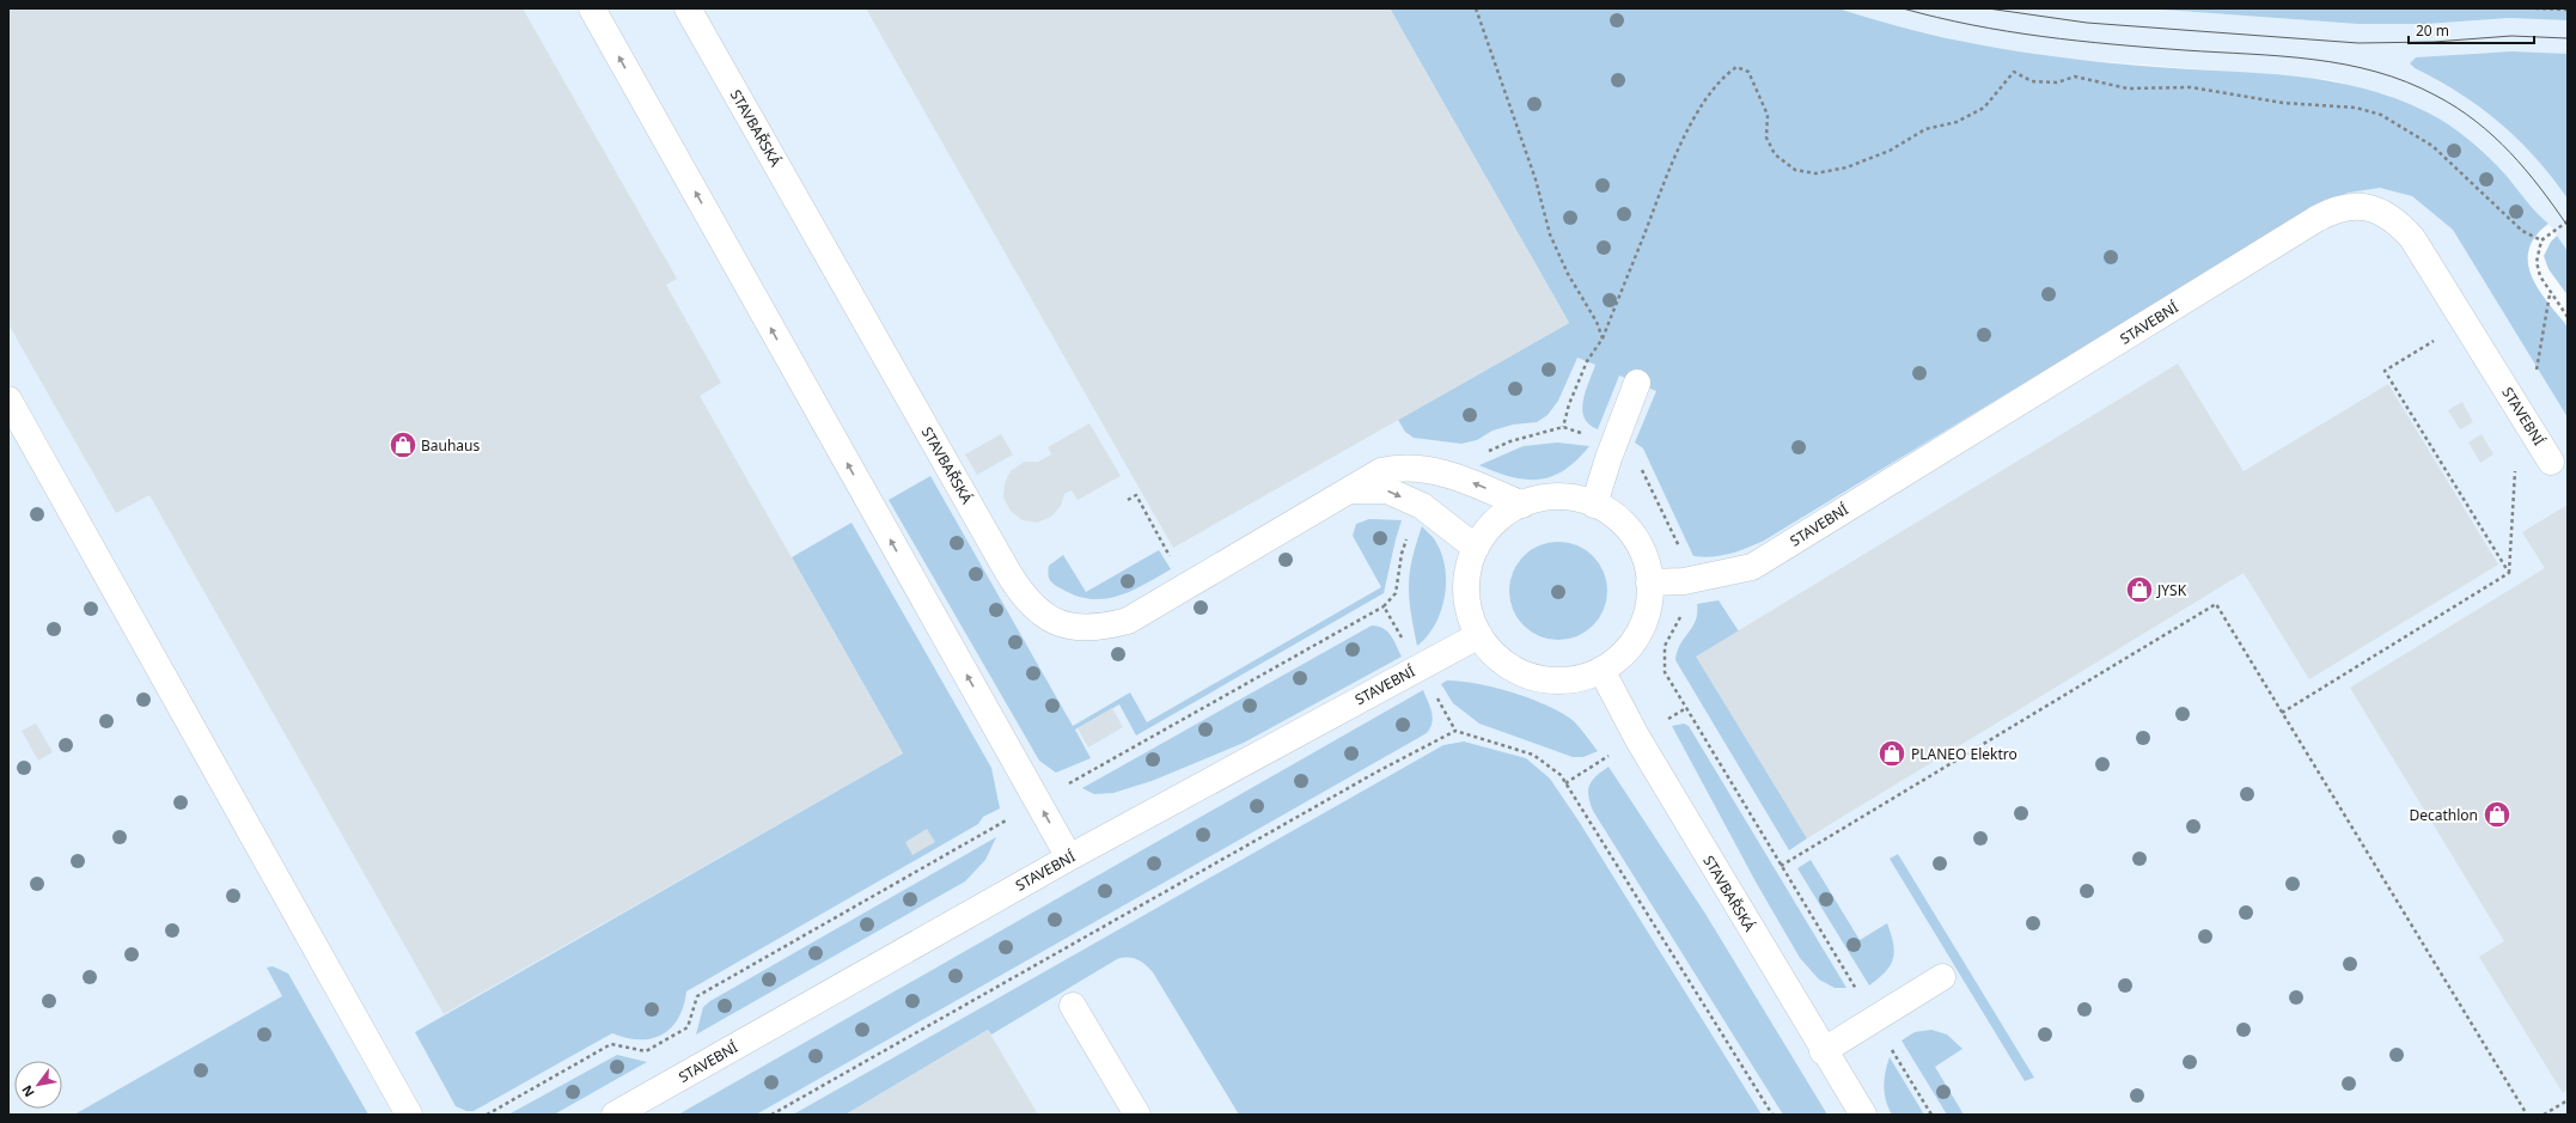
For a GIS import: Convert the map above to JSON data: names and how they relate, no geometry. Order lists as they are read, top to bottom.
{
  "streets": {
    "street": ["STAVBAŘSKÁ", "STAVEBNÍ"]
  },
  "places": {
    "shop": [
      "Bauhaus",
      "JYSK",
      "PLANEO Elektro",
      "Decathlon"
    ]
  },
  "scale_bar": "20 m",
  "north": "bottom left"
}
